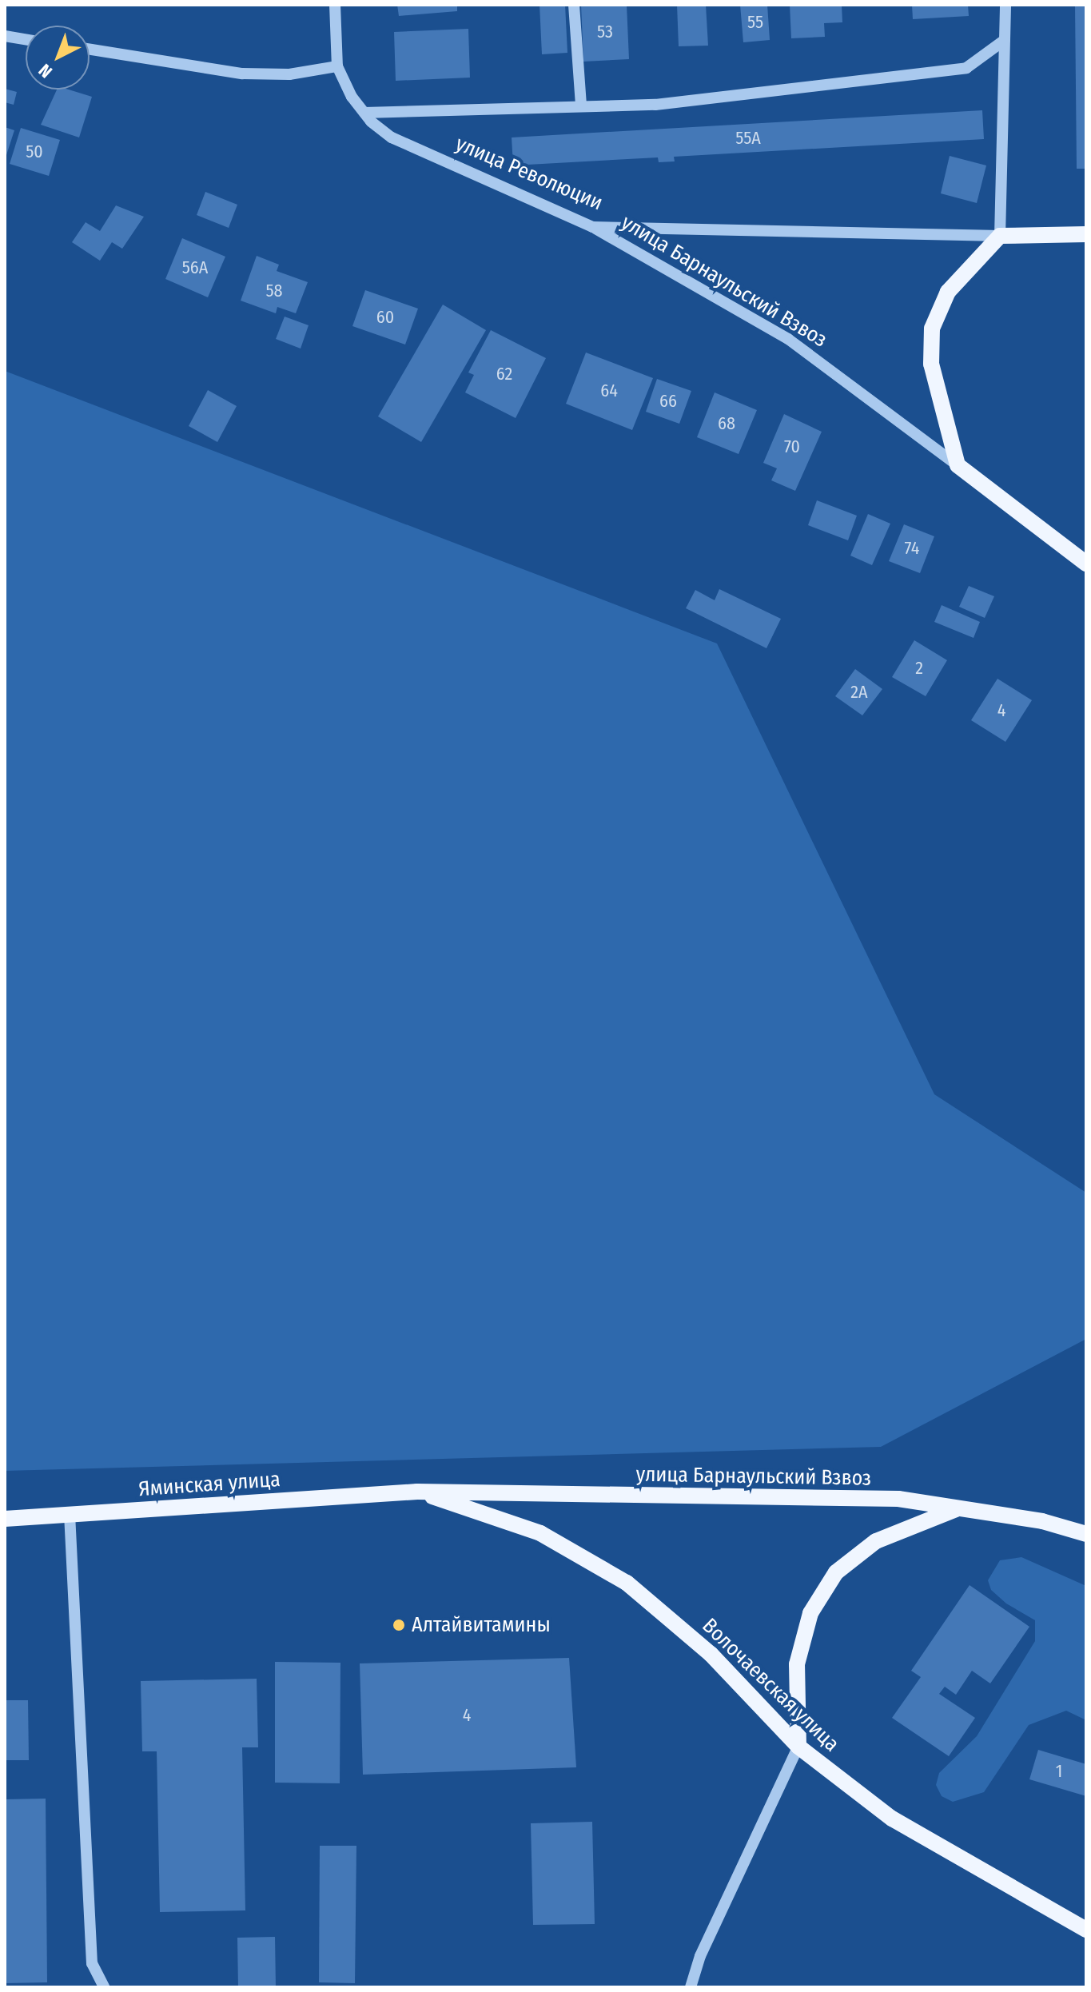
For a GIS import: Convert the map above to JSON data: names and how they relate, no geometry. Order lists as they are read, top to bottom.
{
  "streets": {
    "main road": [
      "улица Революции",
      "улица Барнаульский Взвоз",
      "Яминская улица",
      "Волочаевская улица"
    ]
  },
  "crossings": [
    ["улица Революции", "улица Барнаульский Взвоз"],
    ["улица Барнаульский Взвоз", "Яминская улица"],
    ["улица Барнаульский Взвоз", "Волочаевская улица"],
    ["Яминская улица", "Волочаевская улица"]
  ],
  "places": ["Алтайвитамины"],
  "house_numbers": [
    "55",
    "53",
    "55А",
    "50",
    "56А",
    "58",
    "60",
    "62",
    "64",
    "66",
    "68",
    "70",
    "74",
    "2",
    "2А",
    "4",
    "4",
    "1"
  ],
  "north": "bottom left"
}
